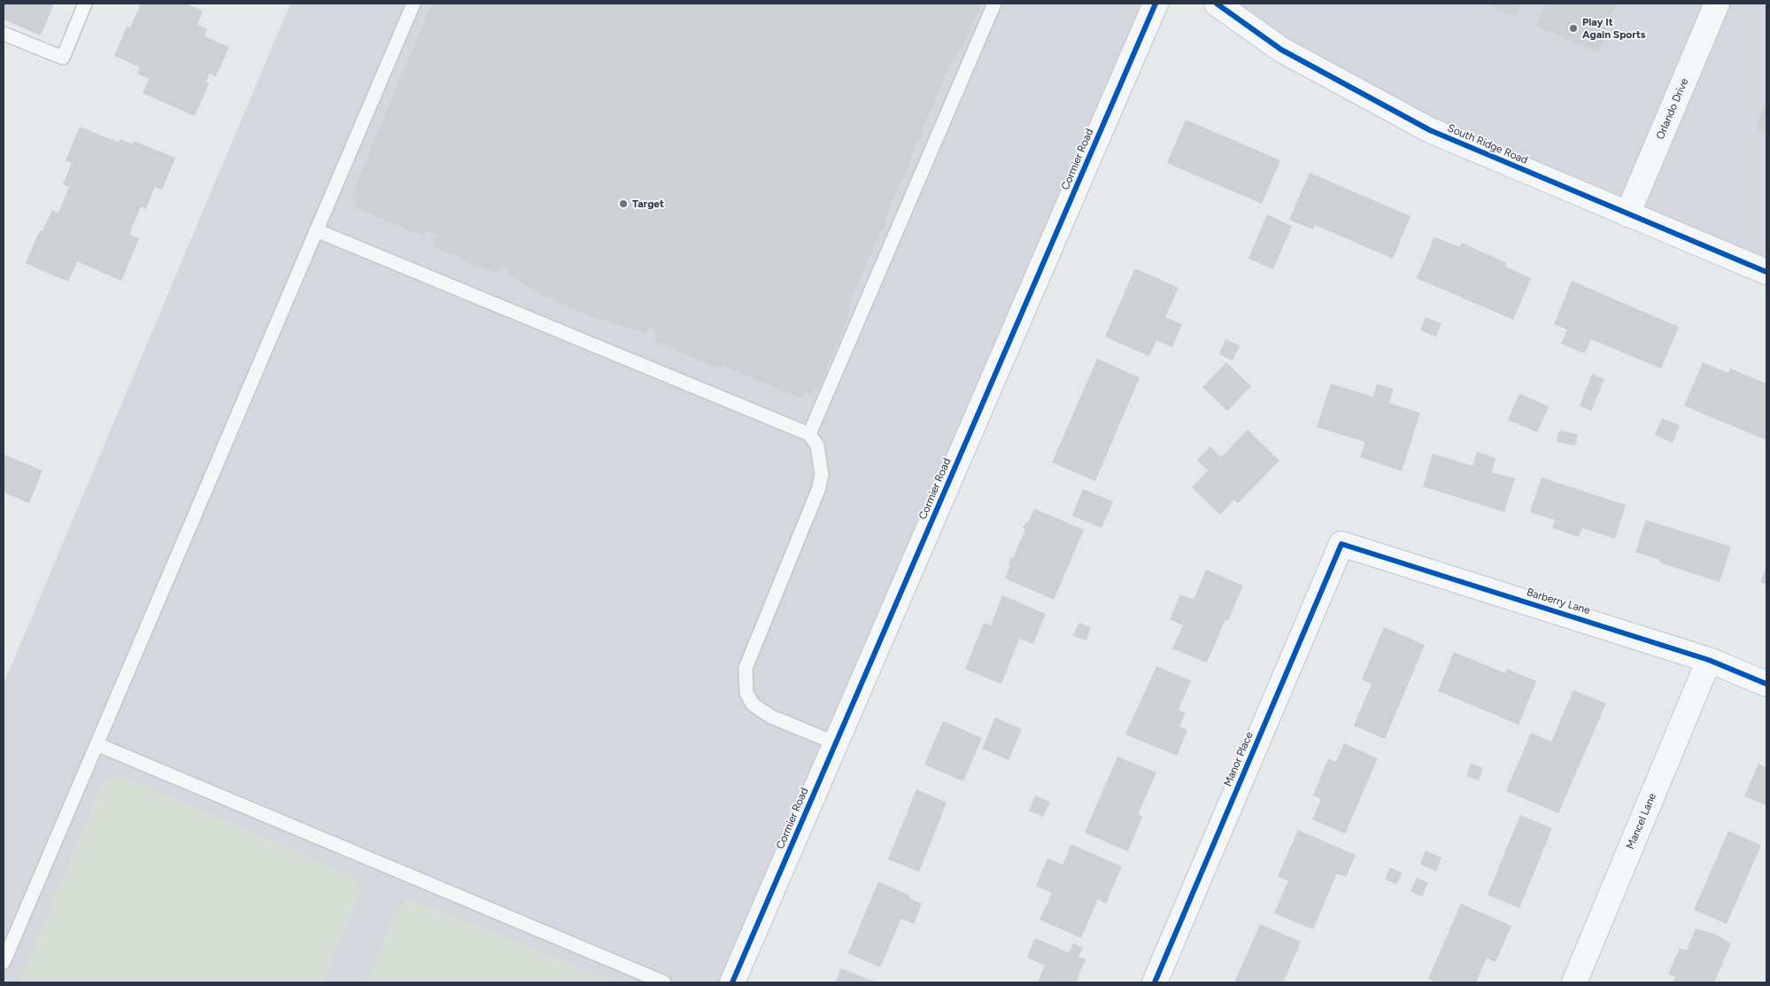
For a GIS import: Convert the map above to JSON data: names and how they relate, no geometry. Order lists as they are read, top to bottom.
{
  "streets": {
    "street": [
      "Orlando Drive",
      "South Ridge Road",
      "Cormier Road",
      "Barberry Lane",
      "Manor Place",
      "Mancel Lane"
    ]
  },
  "crossings": [
    ["Orlando Drive", "South Ridge Road"],
    ["Barberry Lane", "Manor Place"],
    ["Barberry Lane", "Mancel Lane"]
  ],
  "places": ["Play It Again Sports", "Target"]
}
